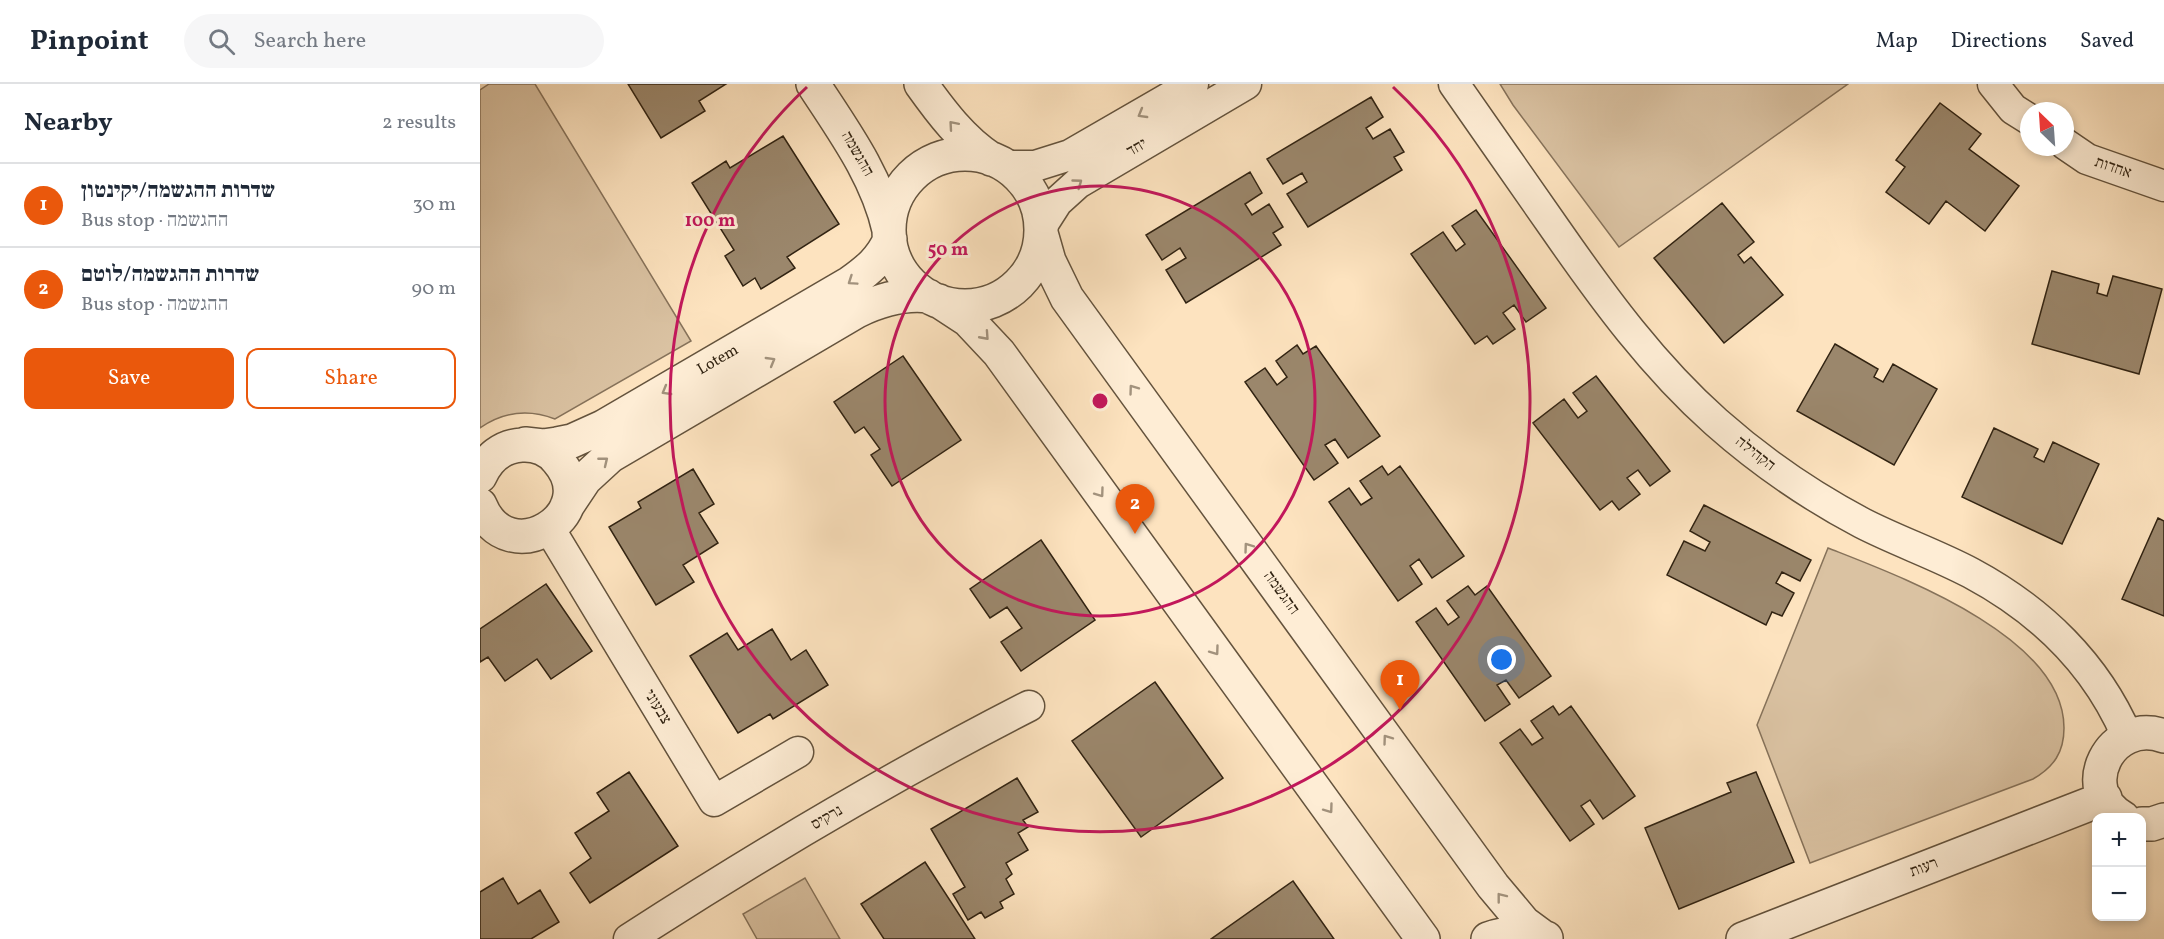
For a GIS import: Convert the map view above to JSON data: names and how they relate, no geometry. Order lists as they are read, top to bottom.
{
  "streets": {
    "street": [
      "יחד",
      "ההגשמה",
      "אחדות",
      "Lotem",
      "הקהילה",
      "צבעוני",
      "נרקיס",
      "רעות"
    ]
  },
  "crossings": [
    ["יחד", "ההגשמה"],
    ["יחד", "Lotem"],
    ["ההגשמה", "Lotem"],
    ["Lotem", "צבעוני"]
  ],
  "north": "top left",
  "page": {
    "header": "Pinpoint",
    "search": "Search here",
    "nav": ["Map", "Directions", "Saved"],
    "heading": ["Nearby", "2 results"],
    "list": [
      {
        "mark": "1",
        "name": "שדרות ההגשמה/יקינטון",
        "note": "Bus stop · ההגשמה",
        "value": "30 m"
      },
      {
        "mark": "2",
        "name": "שדרות ההגשמה/לוטם",
        "note": "Bus stop · ההגשמה",
        "value": "90 m"
      }
    ],
    "buttons": ["Save", "Share"],
    "pins": ["2", "1"],
    "map_buttons": ["+", "−"]
  },
  "rings": ["100 m", "50 m"]
}
